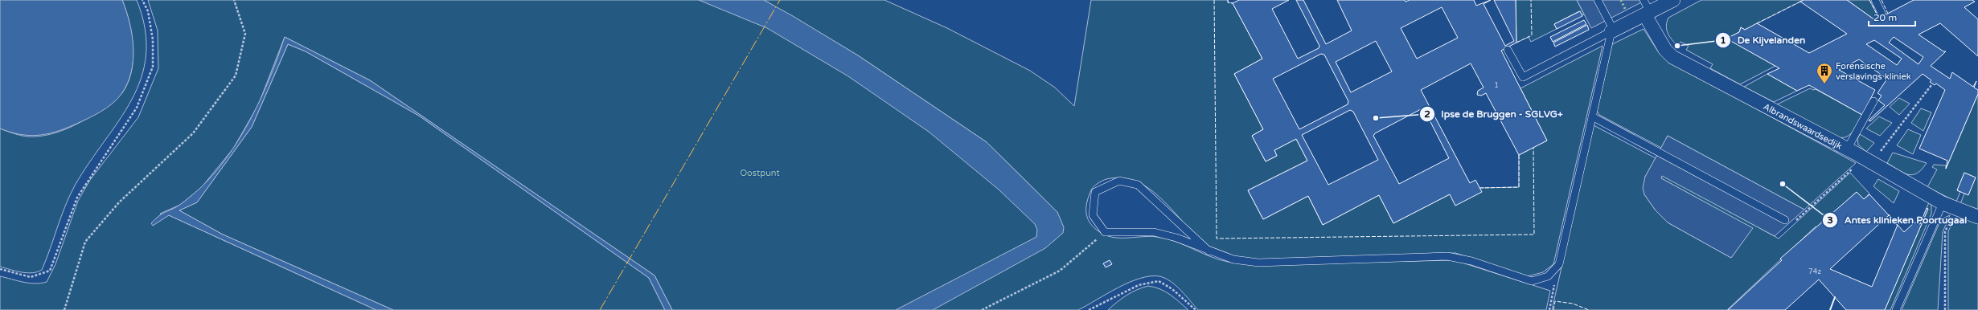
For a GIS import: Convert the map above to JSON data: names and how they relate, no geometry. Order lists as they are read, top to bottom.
{
  "streets": {
    "street": ["Albrandswaardsedijk"]
  },
  "parks": ["Oostpunt"],
  "places": {
    "other": ["De Kijvelanden", "Ipse de Bruggen - SGLVG+", "Antes klinieken Poortugaal"],
    "building": ["Forensische verslavings kliniek"]
  },
  "house_numbers": ["1", "74z"],
  "scale_bar": "20 m"
}
